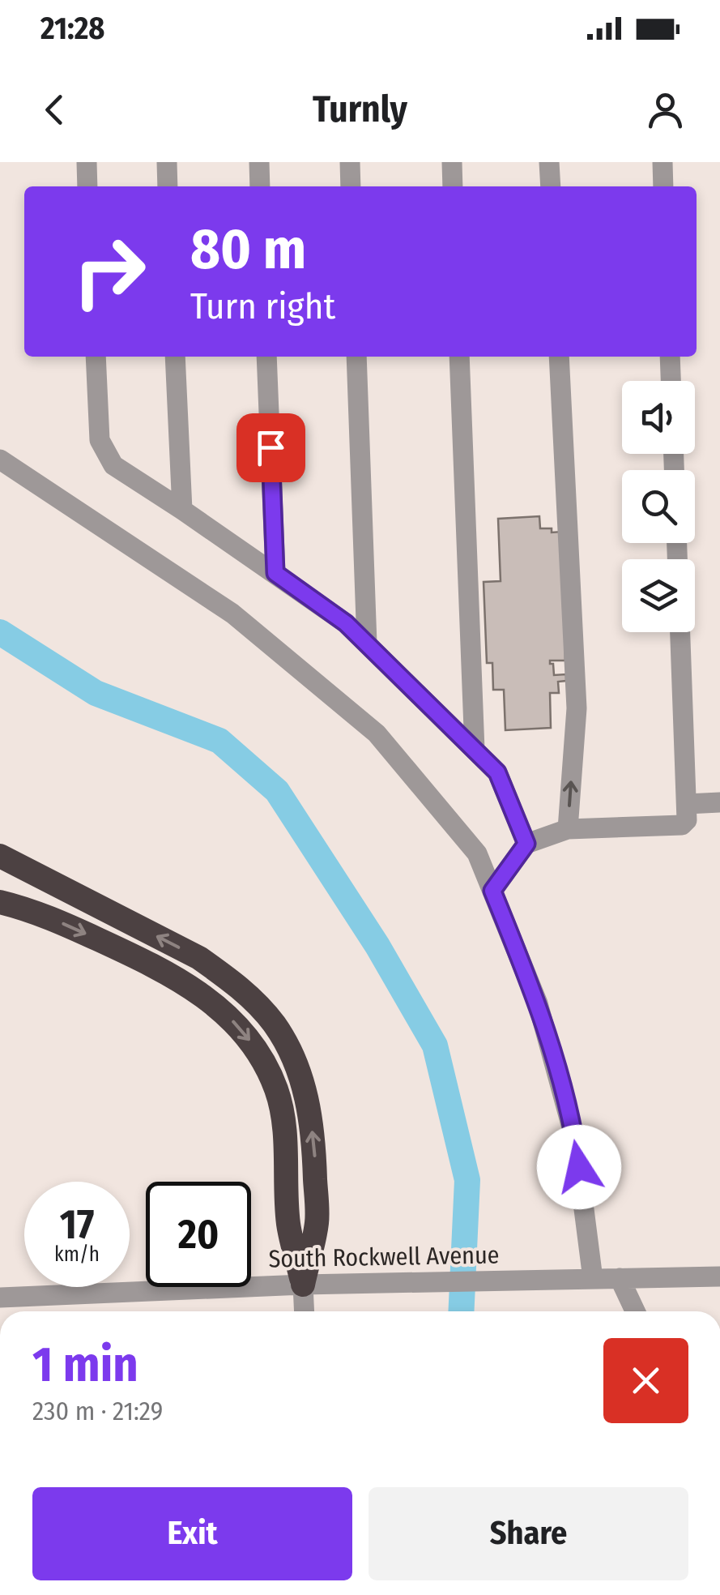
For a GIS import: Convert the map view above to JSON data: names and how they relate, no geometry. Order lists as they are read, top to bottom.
{
  "streets": {
    "street": ["South Rockwell Avenue"]
  },
  "page": {
    "status": "21:28",
    "header": "Turnly",
    "turn": ["80 m", "Turn right"],
    "speed": "17 km/h",
    "limit": "20",
    "heading": ["1 min", "230 m · 21:29"],
    "buttons": ["Exit", "Share"]
  }
}
